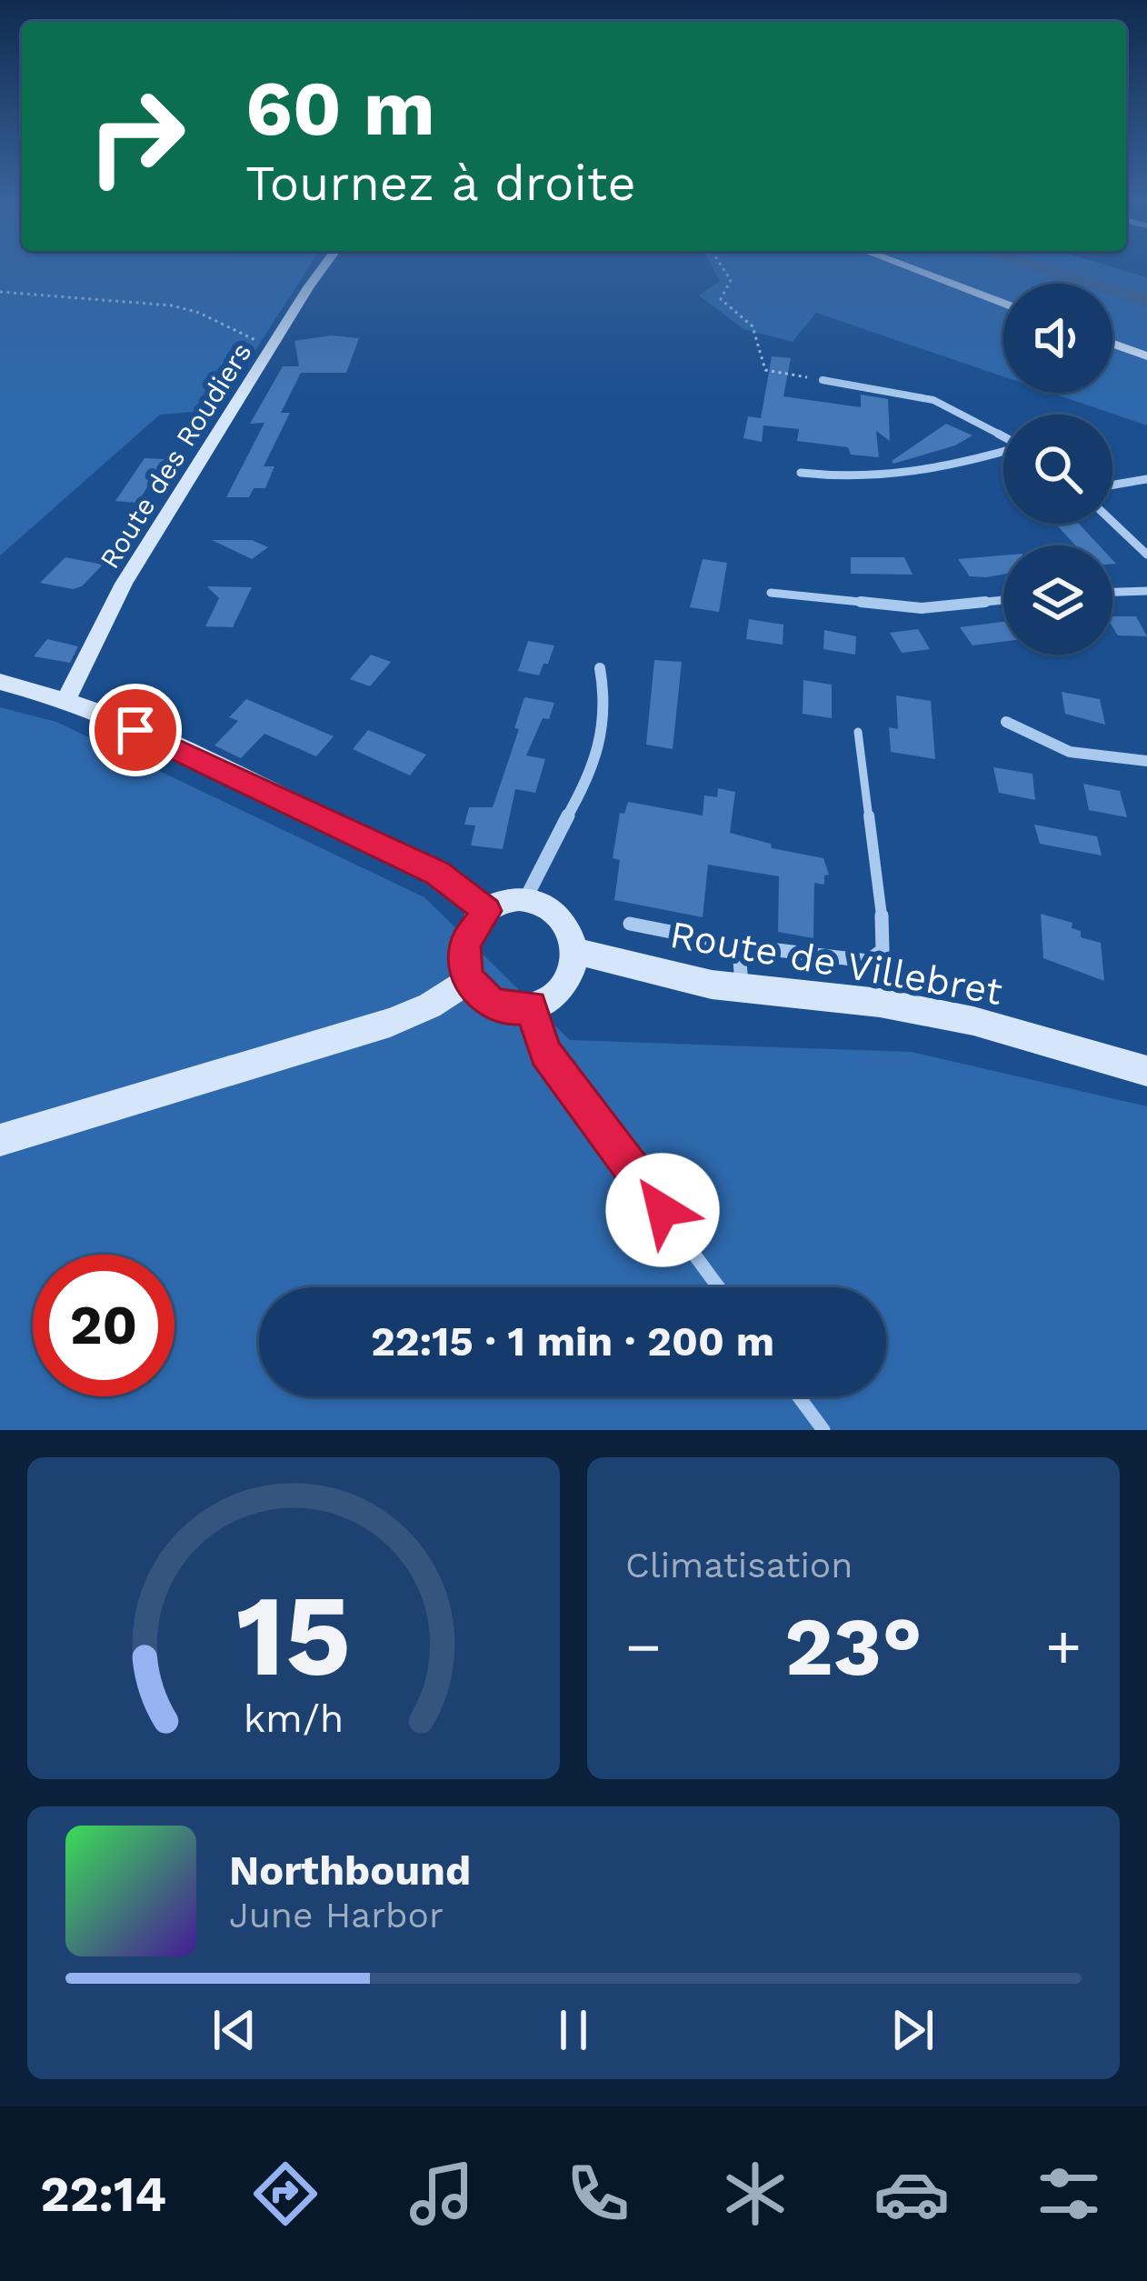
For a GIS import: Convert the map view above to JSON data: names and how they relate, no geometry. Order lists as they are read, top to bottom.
{
  "streets": {
    "street": ["Route des Roudiers", "Route de Villebret"]
  },
  "page": {
    "turn": ["60 m", "Tournez à droite"],
    "limit": "20",
    "trip": "22:15 · 1 min · 200 m",
    "tile": "Climatisation",
    "heat": ["−", "23°", "+"],
    "song": ["Northbound", "June Harbor"],
    "tabs": "22:14",
    "gauge": ["15", "km/h"]
  }
}
